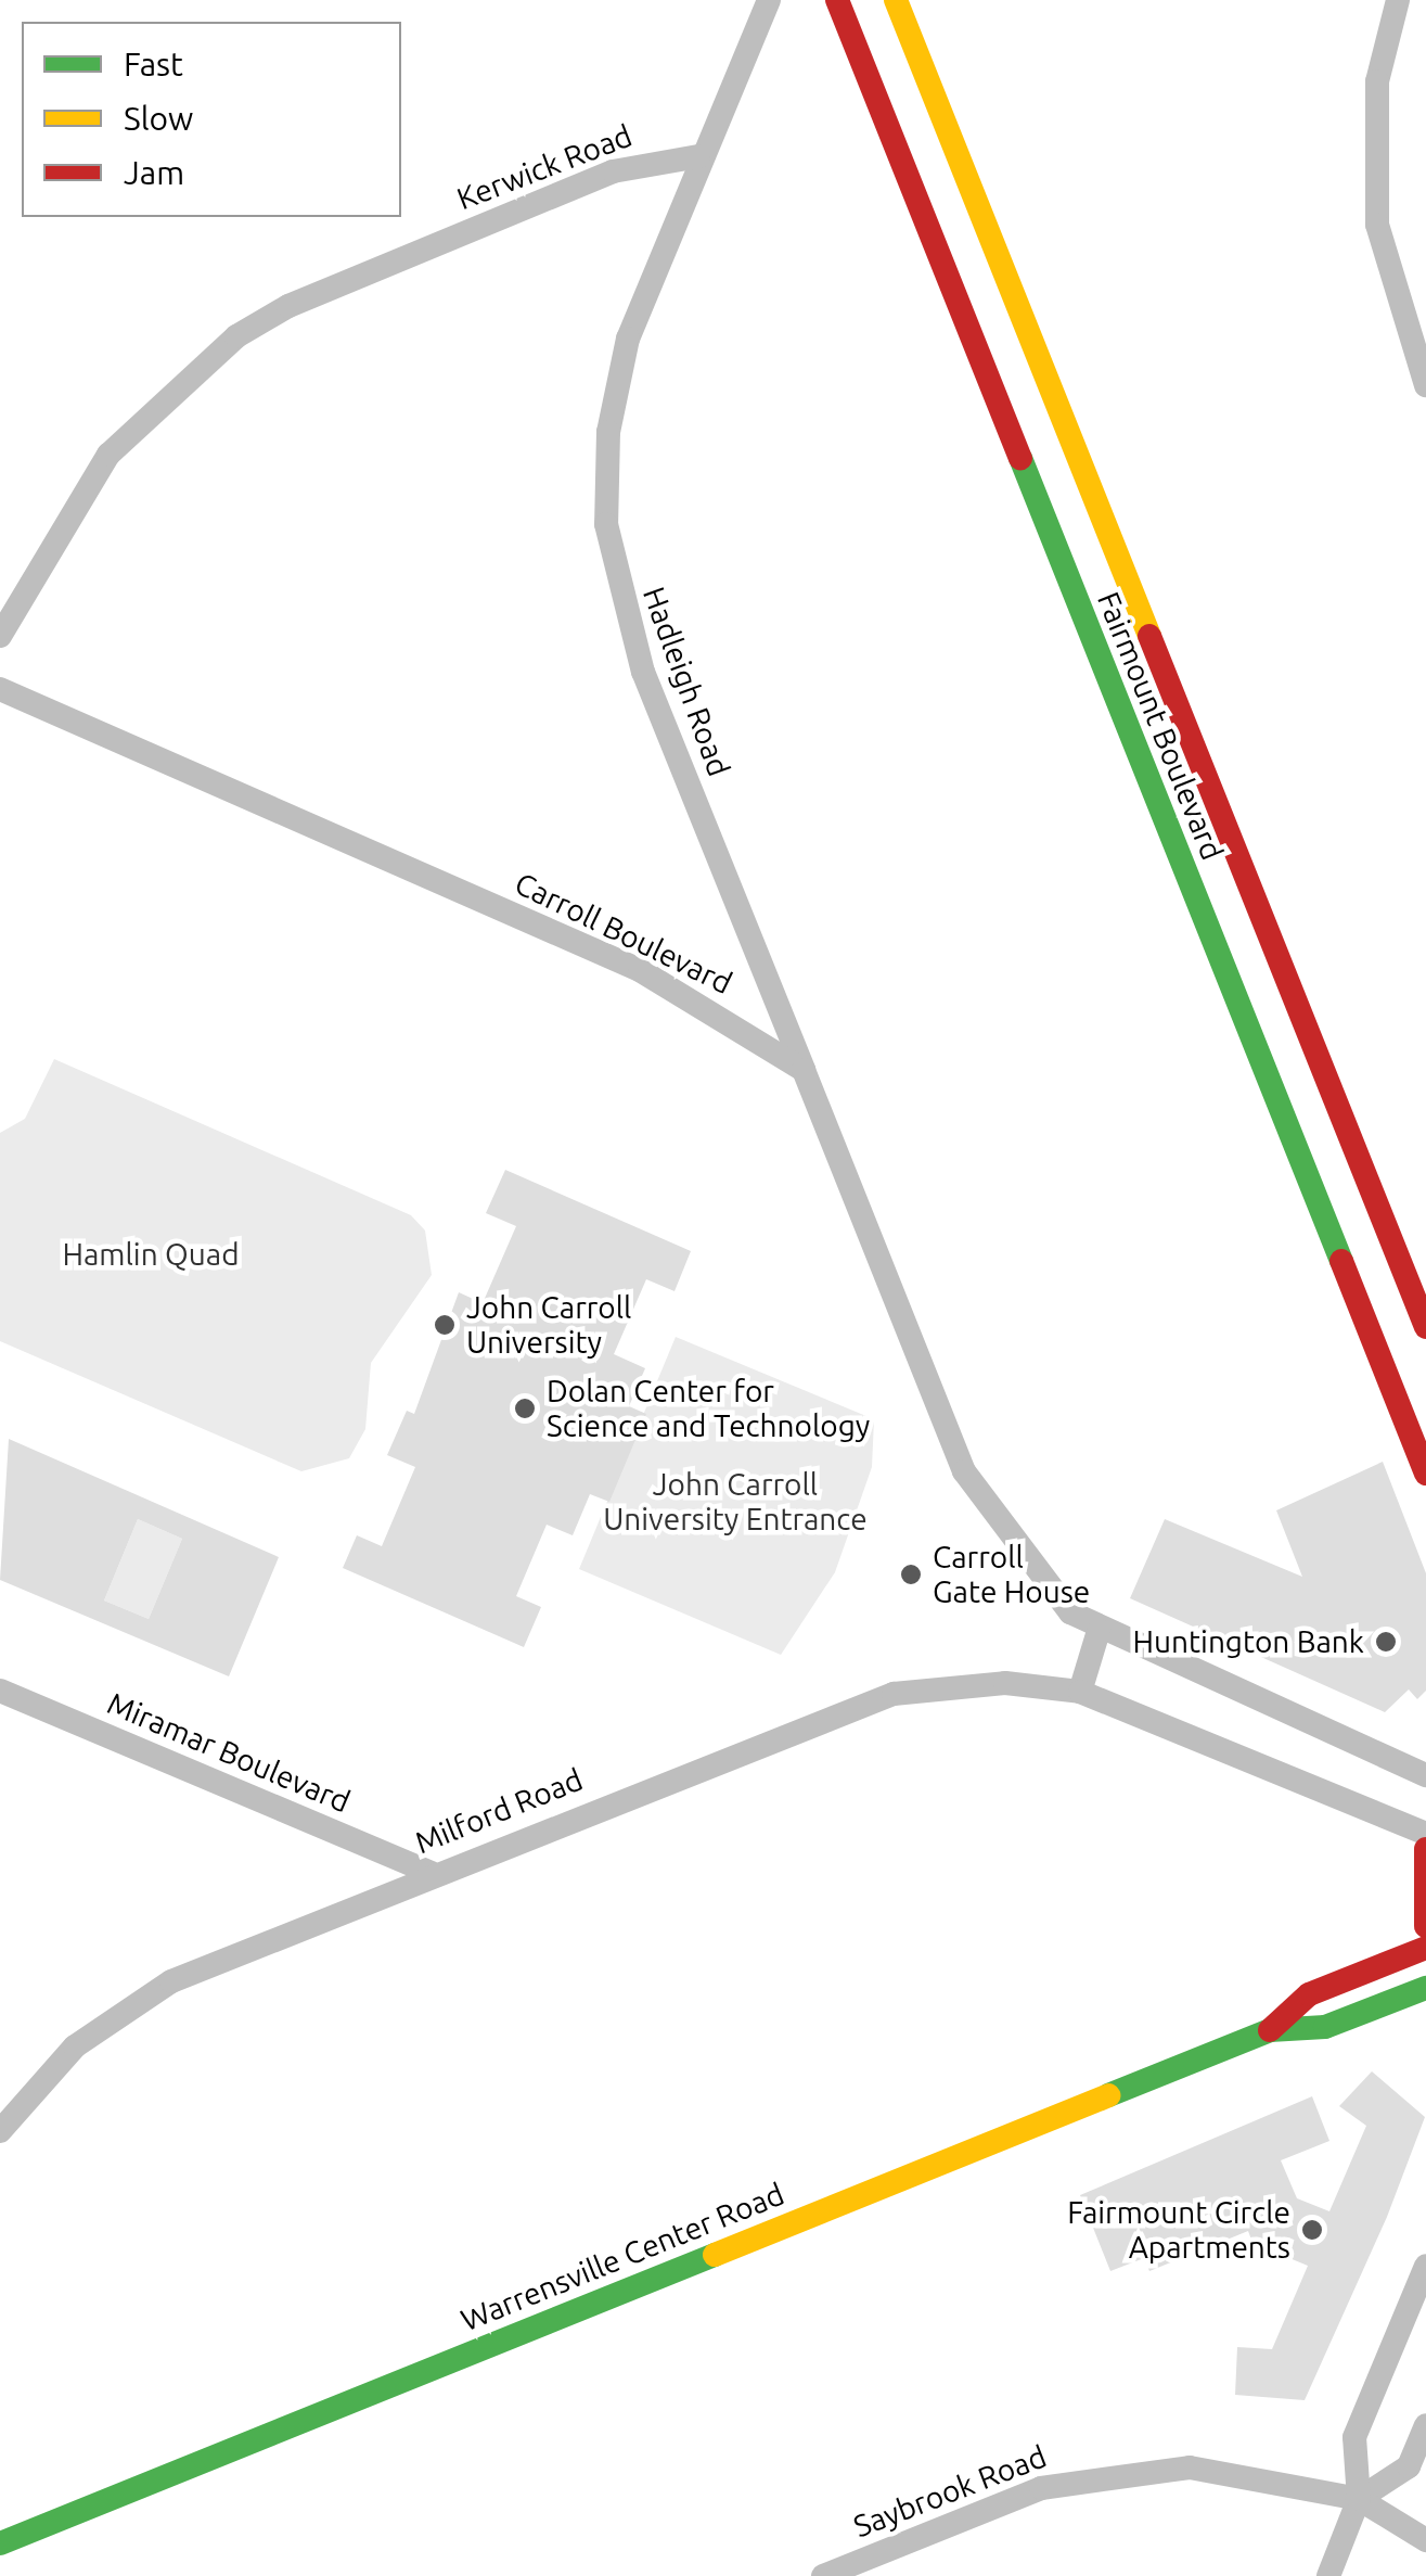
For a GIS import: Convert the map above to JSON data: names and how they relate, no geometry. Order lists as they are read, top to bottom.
{
  "streets": {
    "main road": ["Fairmount Boulevard", "Warrensville Center Road"],
    "street": [
      "Kerwick Road",
      "Hadleigh Road",
      "Carroll Boulevard",
      "Miramar Boulevard",
      "Milford Road",
      "Saybrook Road"
    ]
  },
  "crossings": [
    ["Kerwick Road", "Hadleigh Road"],
    ["Hadleigh Road", "Carroll Boulevard"],
    ["Miramar Boulevard", "Milford Road"]
  ],
  "parks": ["Hamlin Quad", "John Carroll University Entrance"],
  "places": [
    "John Carroll University",
    "Dolan Center for Science and Technology",
    "Carroll Gate House",
    "Huntington Bank",
    "Fairmount Circle Apartments"
  ],
  "legend": ["Fast", "Slow", "Jam"]
}
